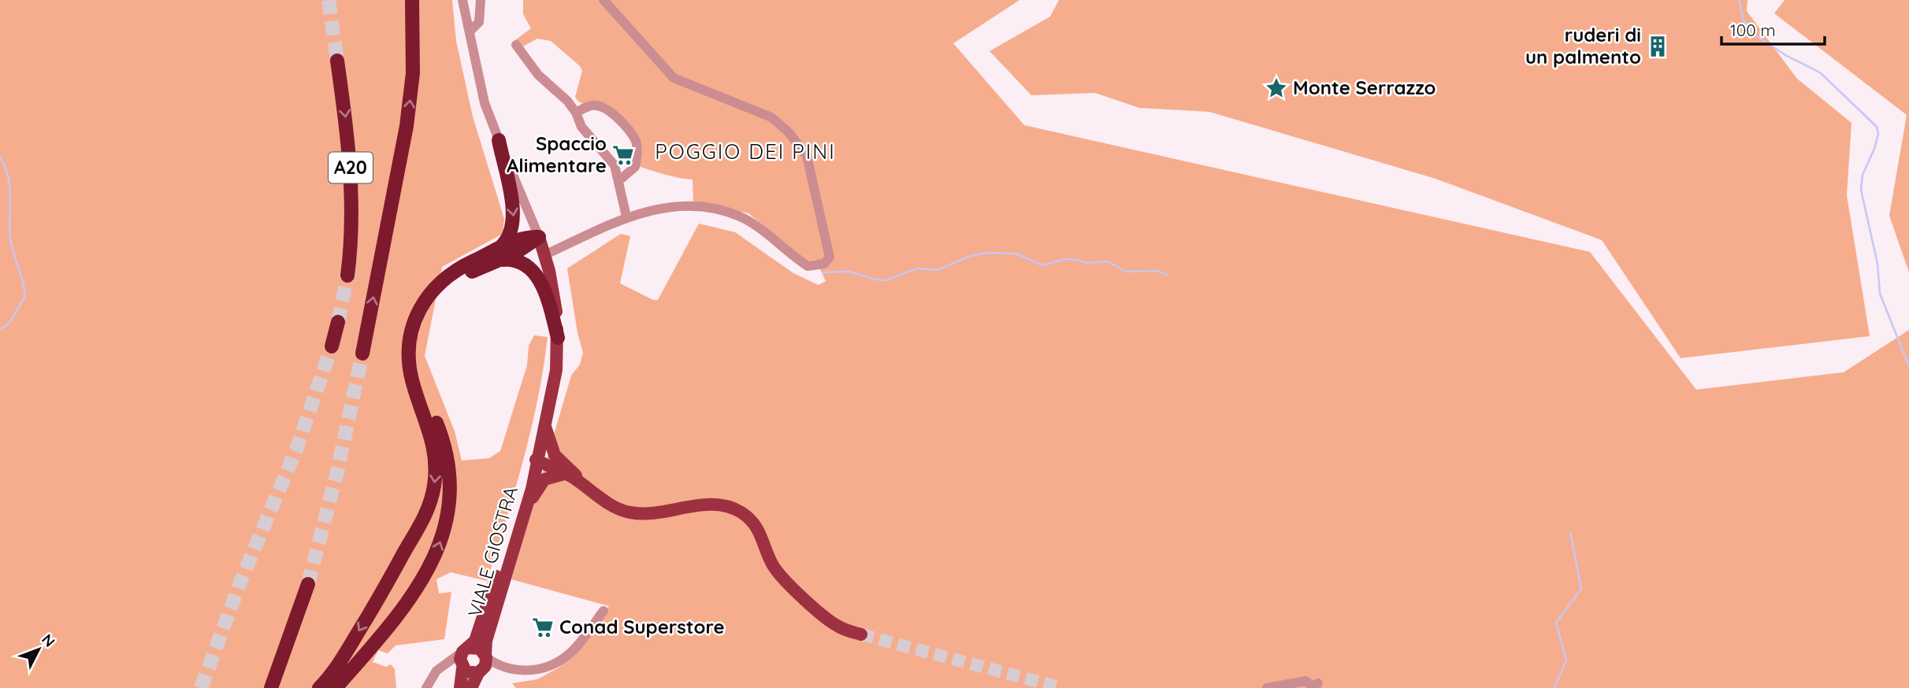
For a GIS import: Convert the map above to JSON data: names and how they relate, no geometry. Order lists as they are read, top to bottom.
{
  "streets": {
    "highway": ["A20"],
    "main road": ["VIALE GIOSTRA"]
  },
  "districts": ["POGGIO DEI PINI"],
  "places": {
    "building": ["ruderi di un palmento"],
    "place": ["Monte Serrazzo"],
    "supermarket": ["Spaccio Alimentare", "Conad Superstore"]
  },
  "scale_bar": "100 m",
  "north": "top right"
}
